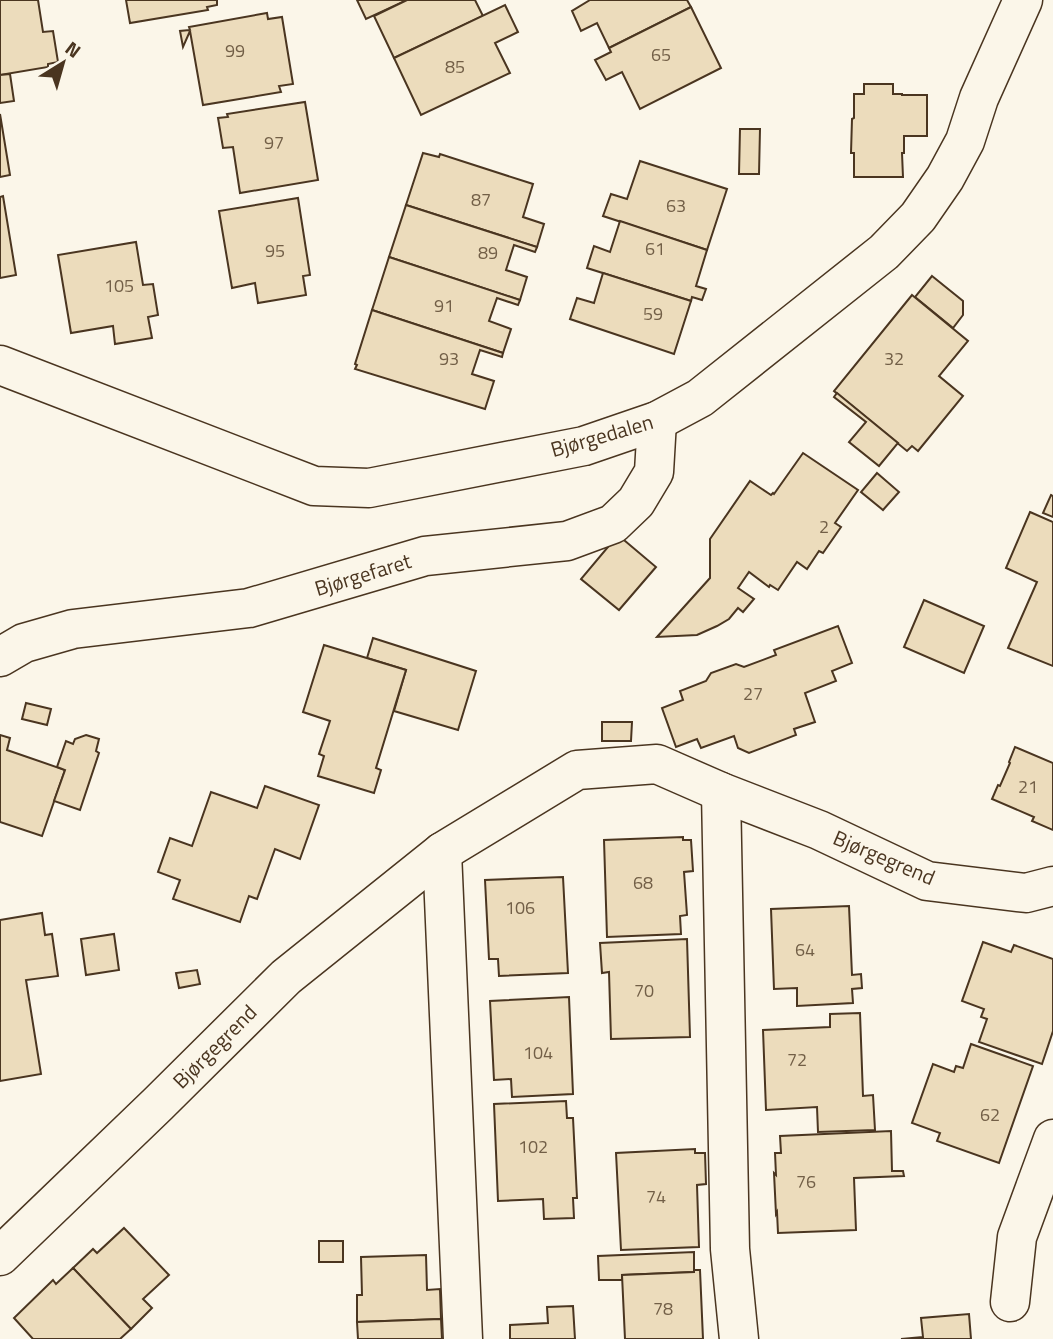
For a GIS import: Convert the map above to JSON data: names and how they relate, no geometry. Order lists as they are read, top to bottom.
{
  "streets": {
    "street": ["Bjørgedalen", "Bjørgefaret", "Bjørgegrend"]
  },
  "crossings": [
    ["Bjørgedalen", "Bjørgefaret"]
  ],
  "house_numbers": [
    "99",
    "65",
    "85",
    "97",
    "87",
    "63",
    "61",
    "95",
    "89",
    "105",
    "91",
    "59",
    "93",
    "32",
    "2",
    "27",
    "21",
    "68",
    "106",
    "64",
    "70",
    "104",
    "72",
    "62",
    "102",
    "76",
    "74",
    "78"
  ],
  "north": "top right"
}
